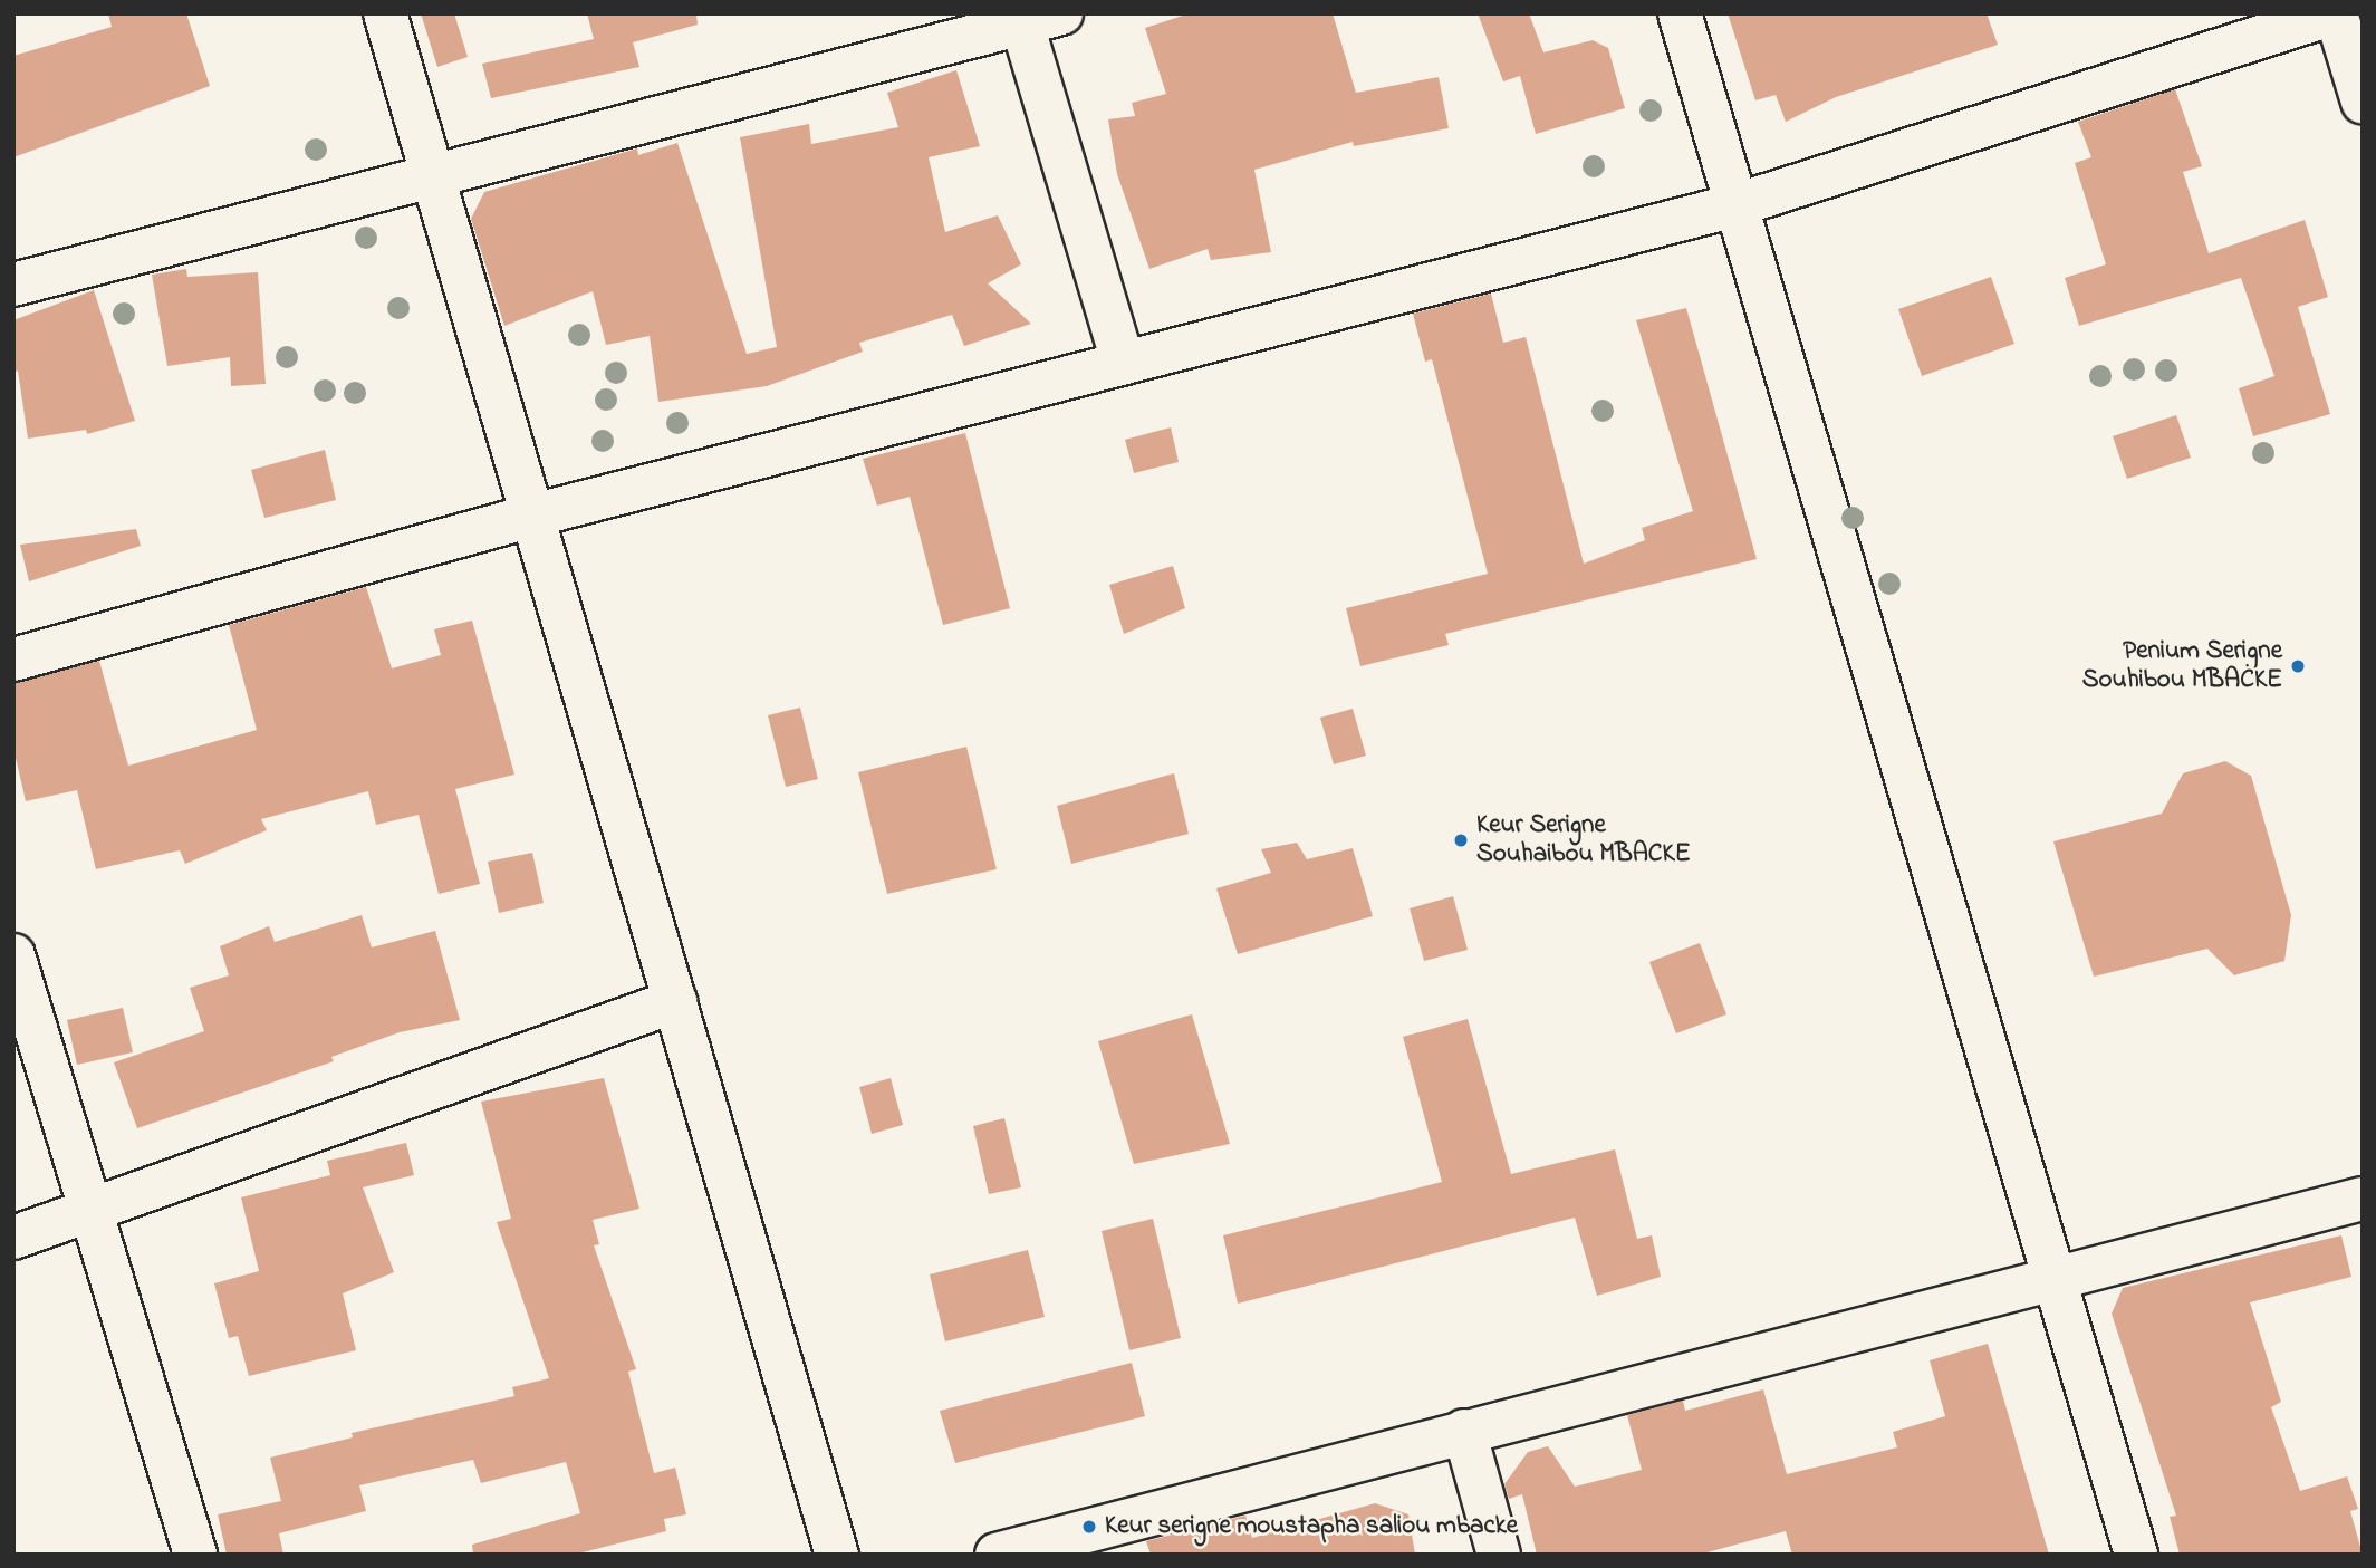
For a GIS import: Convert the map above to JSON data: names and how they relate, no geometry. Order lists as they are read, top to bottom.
{
  "places": ["Penium Serigne Souhibou MBACKE", "Keur Serigne Souhaibou MBACKE", "Keur serigne moustapha saliou mbacke"]
}
